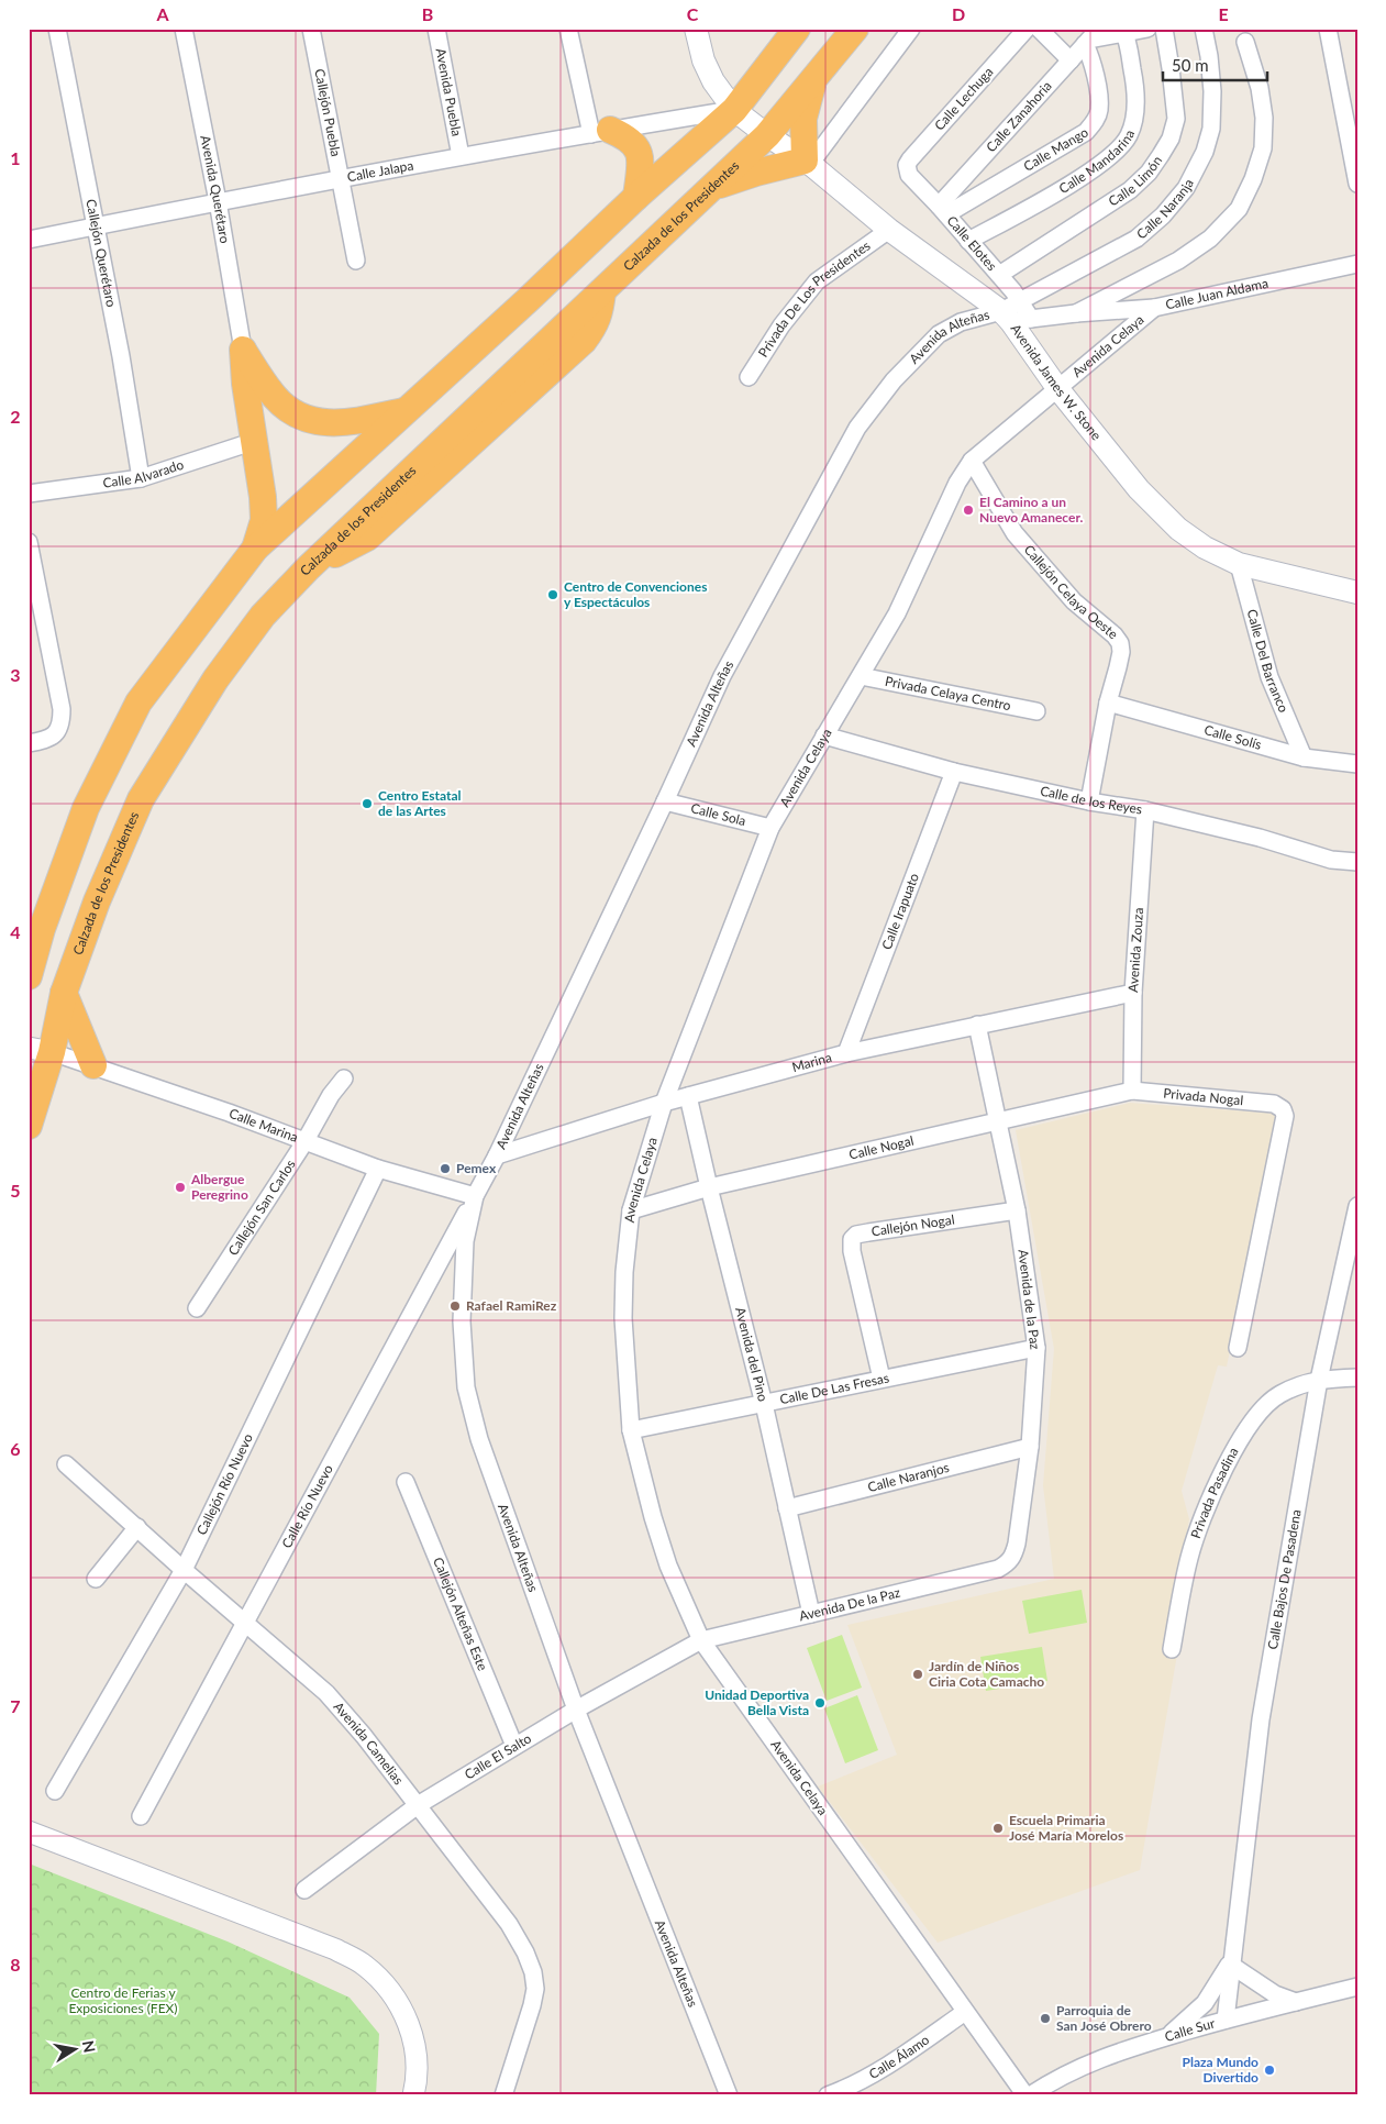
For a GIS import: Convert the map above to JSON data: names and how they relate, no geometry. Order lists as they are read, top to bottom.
{
  "streets": {
    "highway": ["Calzada de los Presidentes"],
    "main road": ["Avenida James W. Stone"],
    "street": [
      "Avenida Puebla",
      "Calle Lechuga",
      "Callejón Puebla",
      "Calle Zanahoria",
      "Calle Mango",
      "Calle Mandarina",
      "Calle Jalapa",
      "Calle Limón",
      "Avenida Querétaro",
      "Calle Naranja",
      "Calle Elotes",
      "Callejón Querétaro",
      "Calle Juan Aldama",
      "Privada De Los Presidentes",
      "Avenida Alteñas",
      "Avenida Celaya",
      "Calle Alvarado",
      "Callejón Celaya Oeste",
      "Calle Del Barranco",
      "Privada Celaya Centro",
      "Calle Solís",
      "Calle de los Reyes",
      "Calle Sola",
      "Calle Irapuato",
      "Avenida Zouza",
      "Marina",
      "Privada Nogal",
      "Calle Marina",
      "Calle Nogal",
      "Callejón San Carlos",
      "Callejón Nogal",
      "Avenida de la Paz",
      "Avenida del Pino",
      "Calle De Las Fresas",
      "Calle Naranjos",
      "Callejón Río Nuevo",
      "Privada Pasadina",
      "Calle Río Nuevo",
      "Calle Bajos De Pasadena",
      "Avenida De la Paz",
      "Callejón Alteñas Este",
      "Avenida Camelias",
      "Calle El Salto",
      "Calle Sur",
      "Calle Álamo"
    ]
  },
  "crossings": [
    ["Avenida Puebla", "Calle Jalapa"],
    ["Calle Lechuga", "Calle Elotes"],
    ["Callejón Puebla", "Calle Jalapa"],
    ["Calle Zanahoria", "Calle Mango"],
    ["Calle Zanahoria", "Calle Elotes"],
    ["Calle Mango", "Calle Elotes"],
    ["Calle Mandarina", "Calle Elotes"],
    ["Calle Jalapa", "Avenida Querétaro"],
    ["Calle Jalapa", "Callejón Querétaro"],
    ["Calle Jalapa", "Avenida James W. Stone"],
    ["Calle Limón", "Calle Elotes"],
    ["Calle Naranja", "Calle Elotes"],
    ["Calle Naranja", "Calle Juan Aldama"],
    ["Calle Naranja", "Avenida Alteñas"],
    ["Calle Naranja", "Avenida James W. Stone"],
    ["Calzada de los Presidentes", "Avenida James W. Stone"],
    ["Calzada de los Presidentes", "Calle Marina"],
    ["Callejón Querétaro", "Calle Alvarado"],
    ["Calle Juan Aldama", "Avenida Alteñas"],
    ["Calle Juan Aldama", "Avenida Celaya"],
    ["Calle Juan Aldama", "Avenida James W. Stone"],
    ["Privada De Los Presidentes", "Avenida James W. Stone"],
    ["Avenida Alteñas", "Avenida James W. Stone"],
    ["Avenida Alteñas", "Calle Sola"],
    ["Avenida Alteñas", "Marina"],
    ["Avenida Alteñas", "Calle Marina"],
    ["Avenida Alteñas", "Calle Río Nuevo"],
    ["Avenida Alteñas", "Calle El Salto"],
    ["Avenida Celaya", "Avenida James W. Stone"],
    ["Avenida Celaya", "Callejón Celaya Oeste"],
    ["Avenida Celaya", "Privada Celaya Centro"],
    ["Avenida Celaya", "Calle de los Reyes"],
    ["Avenida Celaya", "Calle Sola"],
    ["Avenida Celaya", "Marina"],
    ["Avenida Celaya", "Calle Nogal"],
    ["Avenida Celaya", "Calle De Las Fresas"],
    ["Avenida Celaya", "Avenida De la Paz"],
    ["Avenida Celaya", "Calle El Salto"],
    ["Avenida Celaya", "Calle Álamo"],
    ["Avenida James W. Stone", "Calle Del Barranco"],
    ["Callejón Celaya Oeste", "Calle Solís"],
    ["Callejón Celaya Oeste", "Calle de los Reyes"],
    ["Calle Del Barranco", "Calle Solís"],
    ["Calle de los Reyes", "Calle Irapuato"],
    ["Calle de los Reyes", "Avenida Zouza"],
    ["Calle Irapuato", "Marina"],
    ["Avenida Zouza", "Marina"],
    ["Avenida Zouza", "Privada Nogal"],
    ["Avenida Zouza", "Calle Nogal"],
    ["Marina", "Avenida de la Paz"],
    ["Marina", "Avenida del Pino"],
    ["Privada Nogal", "Calle Nogal"],
    ["Calle Marina", "Callejón San Carlos"],
    ["Calle Marina", "Callejón Río Nuevo"],
    ["Calle Marina", "Calle Río Nuevo"],
    ["Calle Nogal", "Avenida de la Paz"],
    ["Calle Nogal", "Avenida del Pino"],
    ["Callejón Nogal", "Avenida de la Paz"],
    ["Callejón Nogal", "Calle De Las Fresas"],
    ["Avenida de la Paz", "Calle De Las Fresas"],
    ["Avenida de la Paz", "Calle Naranjos"],
    ["Avenida de la Paz", "Avenida De la Paz"],
    ["Avenida del Pino", "Calle De Las Fresas"],
    ["Avenida del Pino", "Calle Naranjos"],
    ["Avenida del Pino", "Avenida De la Paz"],
    ["Callejón Río Nuevo", "Avenida Camelias"],
    ["Privada Pasadina", "Calle Bajos De Pasadena"],
    ["Calle Río Nuevo", "Avenida Camelias"],
    ["Calle Bajos De Pasadena", "Calle Sur"],
    ["Avenida De la Paz", "Calle El Salto"],
    ["Callejón Alteñas Este", "Calle El Salto"],
    ["Avenida Camelias", "Calle El Salto"]
  ],
  "parks": ["Centro de Ferias y Exposiciones (FEX)"],
  "places": [
    "El Camino a un Nuevo Amanecer.",
    "Centro de Convenciones y Espectáculos",
    "Centro Estatal de las Artes",
    "Pemex",
    "Albergue Peregrino",
    "Rafael RamiRez",
    "Jardín de Niños Ciria Cota Camacho",
    "Unidad Deportiva Bella Vista",
    "Escuela Primaria José María Morelos",
    "Parroquia de San José Obrero",
    "Plaza Mundo Divertido"
  ],
  "scale_bar": "50 m",
  "north": "right",
  "grid": {
    "columns": [
      "A",
      "B",
      "C",
      "D",
      "E"
    ],
    "rows": [
      "1",
      "2",
      "3",
      "4",
      "5",
      "6",
      "7",
      "8"
    ]
  }
}
